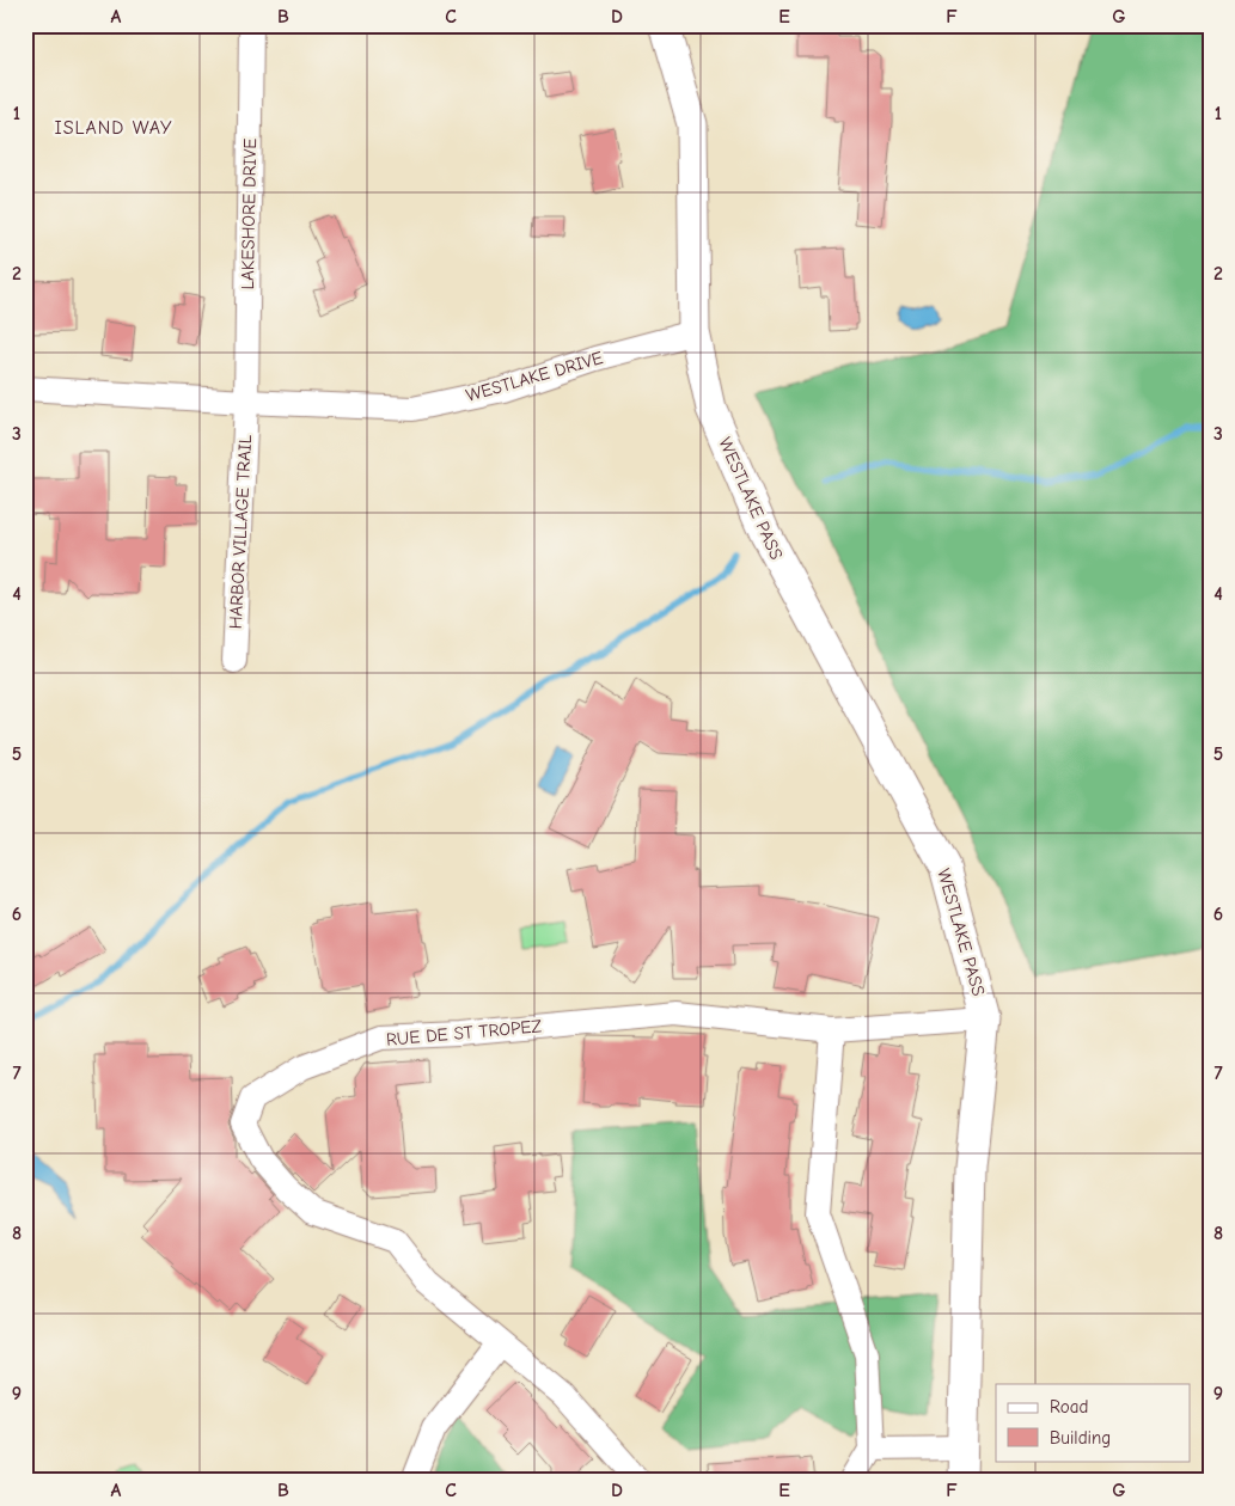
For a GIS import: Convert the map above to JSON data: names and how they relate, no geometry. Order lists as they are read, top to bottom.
{
  "streets": {
    "street": [
      "LAKESHORE DRIVE",
      "WESTLAKE DRIVE",
      "WESTLAKE PASS",
      "HARBOR VILLAGE TRAIL",
      "RUE DE ST TROPEZ"
    ]
  },
  "crossings": [
    ["LAKESHORE DRIVE", "WESTLAKE DRIVE"],
    ["LAKESHORE DRIVE", "HARBOR VILLAGE TRAIL"],
    ["WESTLAKE DRIVE", "WESTLAKE PASS"],
    ["WESTLAKE DRIVE", "HARBOR VILLAGE TRAIL"],
    ["WESTLAKE PASS", "RUE DE ST TROPEZ"]
  ],
  "districts": ["ISLAND WAY"],
  "legend": ["Road", "Building"],
  "grid": {
    "columns": [
      "A",
      "B",
      "C",
      "D",
      "E",
      "F",
      "G"
    ],
    "rows": [
      "1",
      "2",
      "3",
      "4",
      "5",
      "6",
      "7",
      "8",
      "9"
    ]
  }
}
